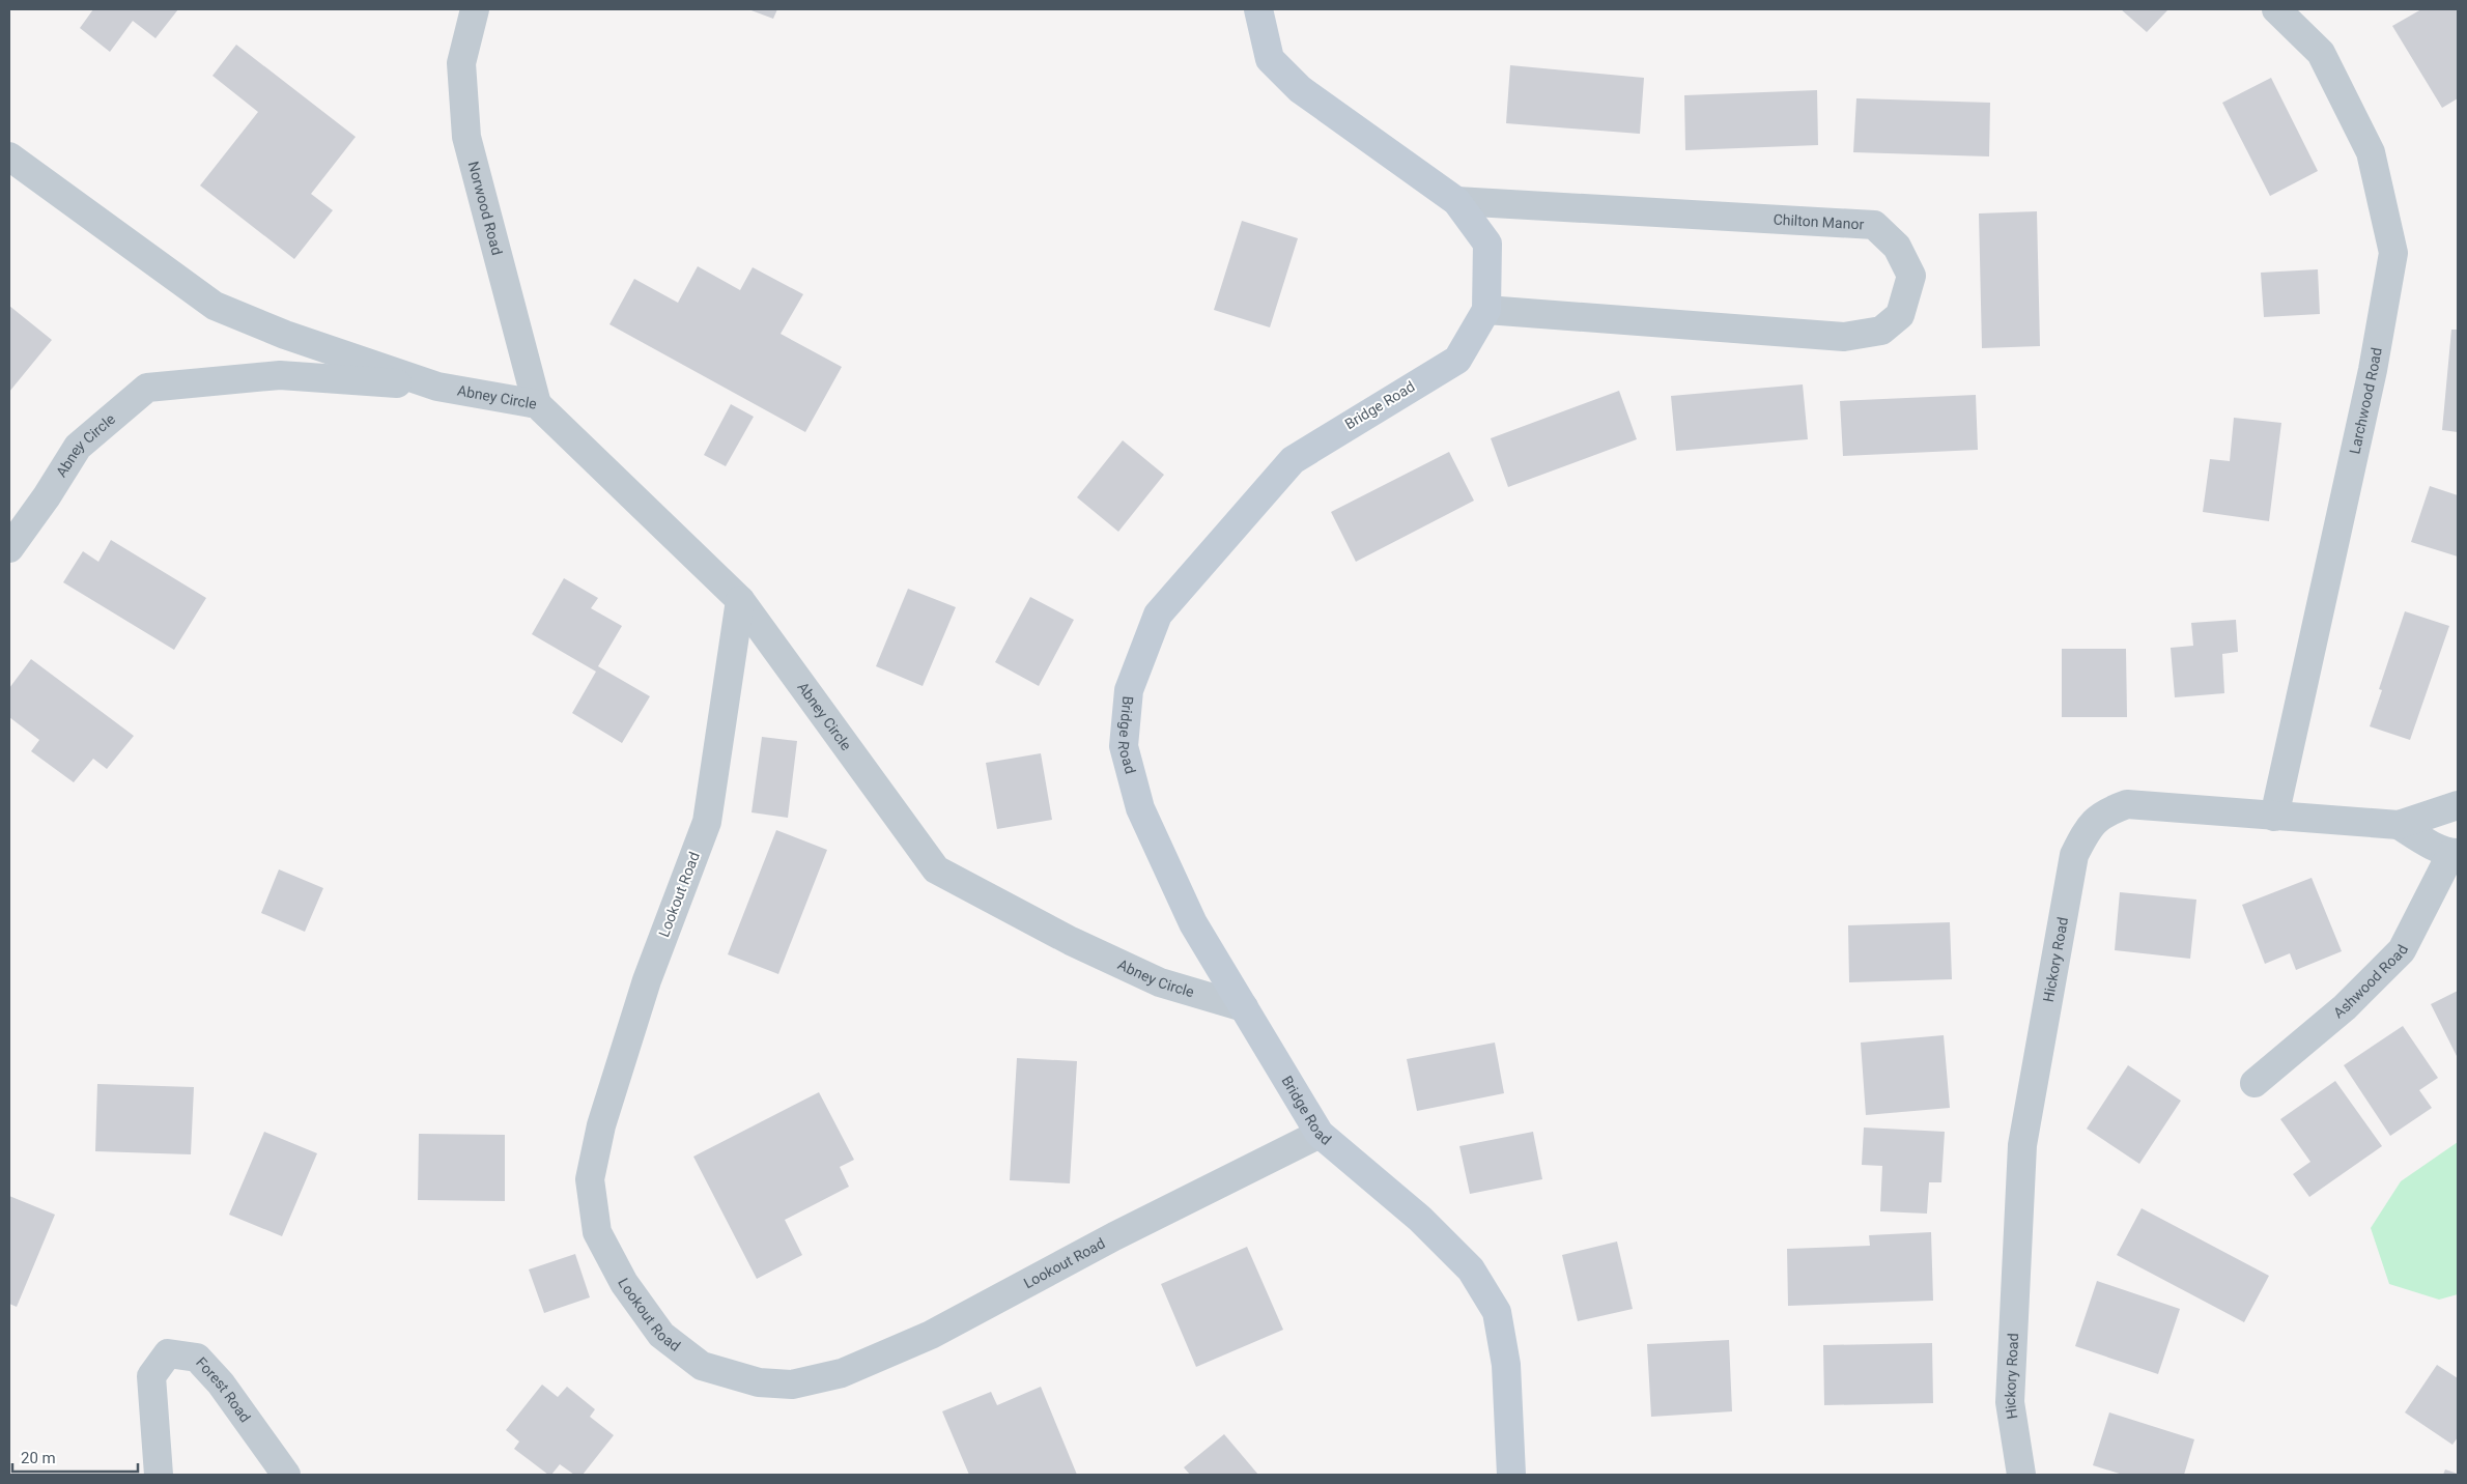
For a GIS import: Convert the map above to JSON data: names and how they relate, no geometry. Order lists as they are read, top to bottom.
{
  "streets": {
    "street": [
      "Norwood Road",
      "Chilton Manor",
      "Abney Circle",
      "Larchwood Road",
      "Bridge Road",
      "Lookout Road",
      "Hickory Road",
      "Ashwood Road",
      "Forest Road"
    ]
  },
  "crossings": [
    ["Norwood Road", "Abney Circle"],
    ["Chilton Manor", "Bridge Road"],
    ["Abney Circle", "Bridge Road"],
    ["Abney Circle", "Lookout Road"],
    ["Larchwood Road", "Hickory Road"],
    ["Bridge Road", "Lookout Road"],
    ["Hickory Road", "Ashwood Road"]
  ],
  "scale_bar": "20 m"
}
